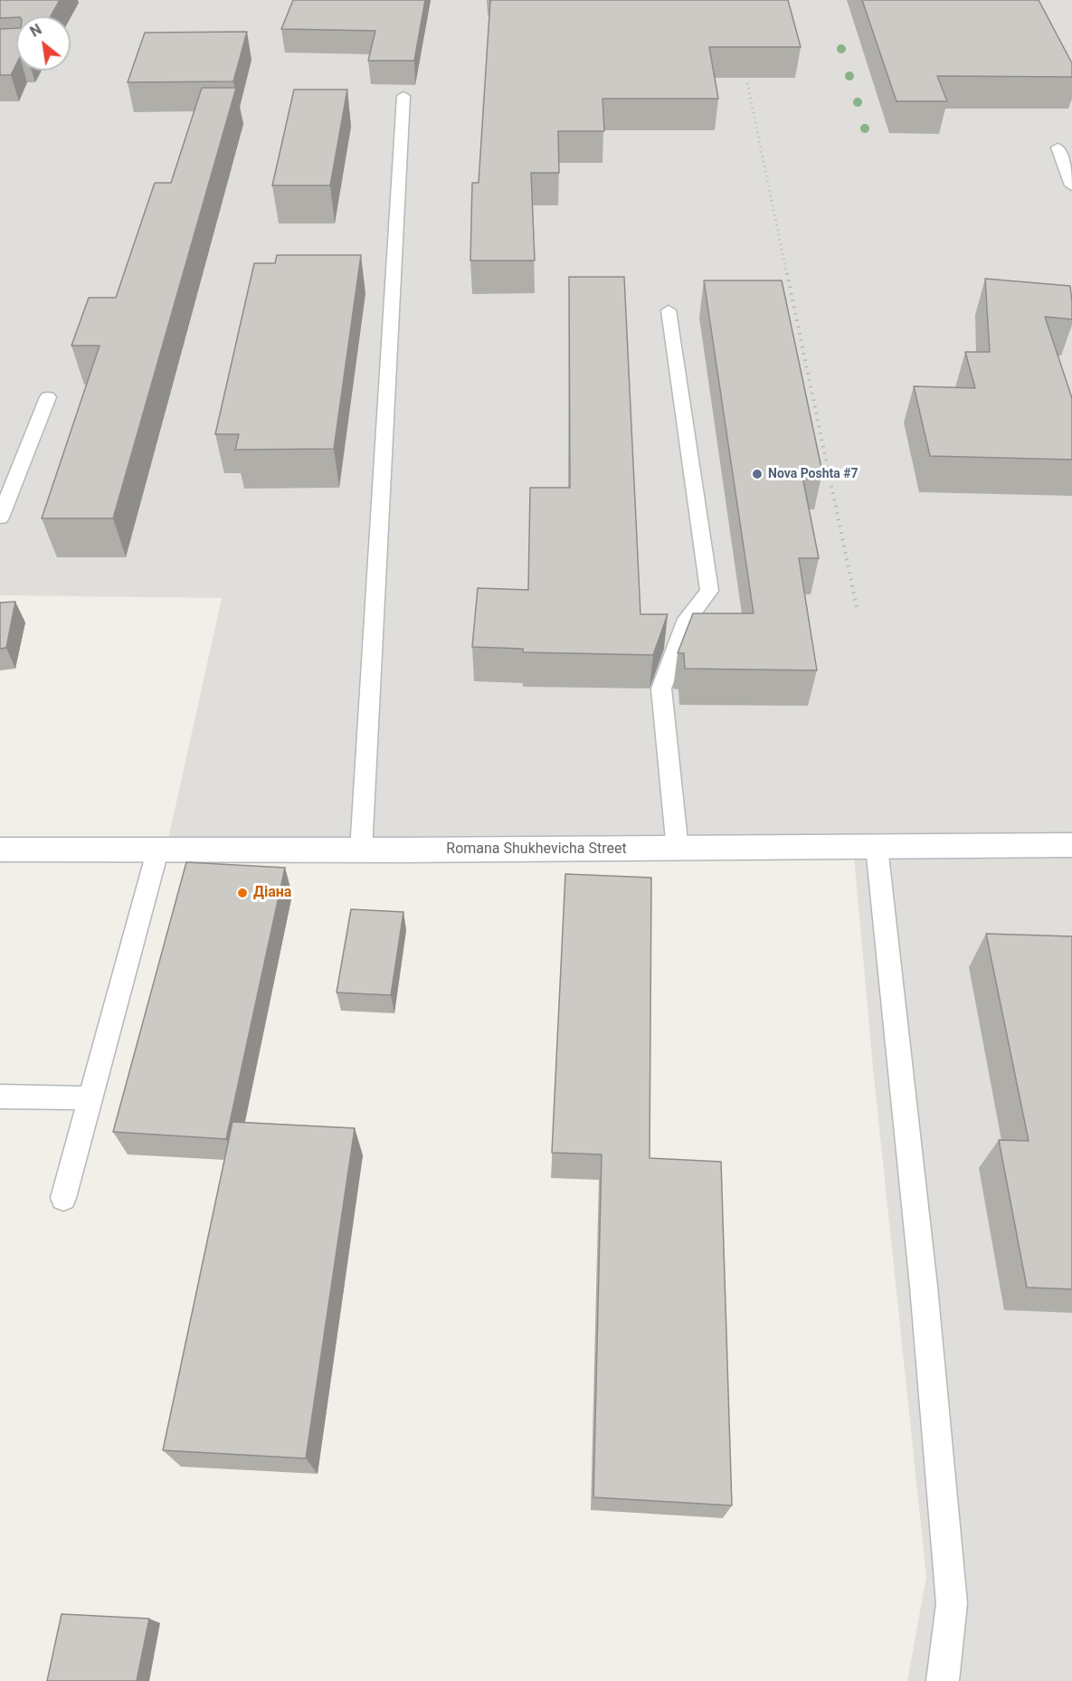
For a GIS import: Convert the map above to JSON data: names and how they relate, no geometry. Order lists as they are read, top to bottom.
{
  "streets": {
    "street": ["Romana Shukhevicha Street"]
  },
  "places": ["Nova Poshta #7", "Діана"],
  "north": "top left"
}
